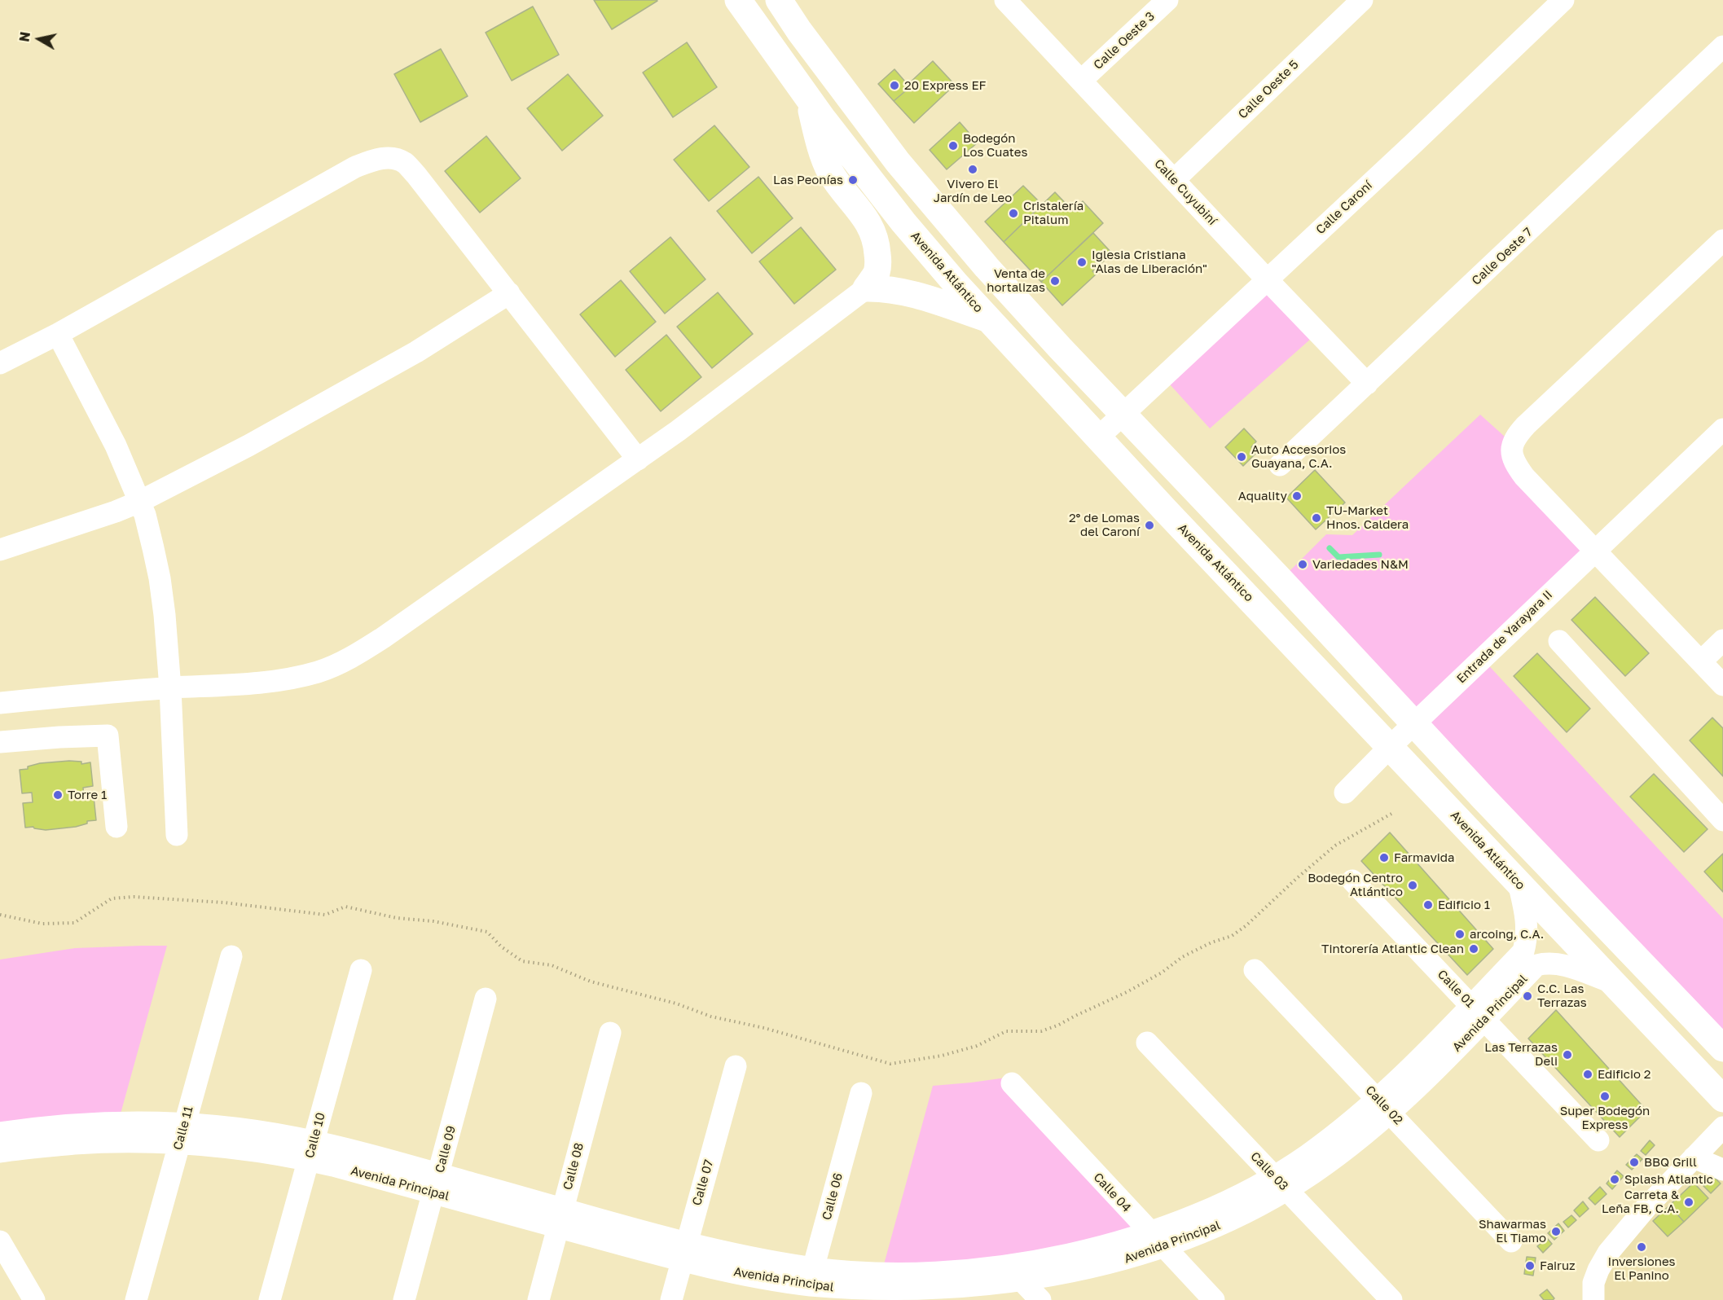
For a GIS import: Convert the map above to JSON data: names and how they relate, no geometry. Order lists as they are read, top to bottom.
{
  "streets": {
    "main road": ["Avenida Atlántico"],
    "street": [
      "Calle Oeste 3",
      "Calle Oeste 5",
      "Calle Cuyubiní",
      "Calle Caroní",
      "Calle Oeste 7",
      "Entrada de Yarayara II",
      "Calle 01",
      "Avenida Principal",
      "Calle 02",
      "Calle 11",
      "Calle 10",
      "Calle 09",
      "Calle 08",
      "Calle 03",
      "Calle 07",
      "Calle 04",
      "Calle 06"
    ]
  },
  "crossings": [
    ["Calle Oeste 3", "Calle Cuyubiní"],
    ["Calle Oeste 5", "Calle Cuyubiní"],
    ["Calle Cuyubiní", "Calle Caroní"],
    ["Calle Cuyubiní", "Calle Oeste 7"],
    ["Calle Caroní", "Avenida Atlántico"],
    ["Avenida Atlántico", "Entrada de Yarayara II"],
    ["Calle 01", "Avenida Principal"],
    ["Avenida Principal", "Calle 02"],
    ["Avenida Principal", "Calle 11"],
    ["Avenida Principal", "Calle 10"],
    ["Avenida Principal", "Calle 09"],
    ["Avenida Principal", "Calle 08"],
    ["Avenida Principal", "Calle 03"],
    ["Avenida Principal", "Calle 07"],
    ["Avenida Principal", "Calle 04"],
    ["Avenida Principal", "Calle 06"]
  ],
  "places": [
    "20 Express EF",
    "Bodegón Los Cuates",
    "Vivero El Jardín de Leo",
    "Las Peonías",
    "Cristalería Pitalum",
    "Iglesia Cristiana \"Alas de Liberación\"",
    "Venta de hortalizas",
    "Auto Accesorios Guayana, C.A.",
    "Aquality",
    "TU-Market Hnos. Caldera",
    "2° de Lomas del Caroní",
    "Variedades N&M",
    "Torre 1",
    "Farmavida",
    "Bodegón Centro Atlántico",
    "Edificio 1",
    "arcoing, C.A.",
    "Tintorería Atlantic Clean",
    "C.C. Las Terrazas",
    "Las Terrazas Deli",
    "Edificio 2",
    "Super Bodegón Express",
    "BBQ Grill",
    "Splash Atlantic",
    "Carreta & Leña FB, C.A.",
    "Shawarmas El Tiamo",
    "Inversiones El Panino",
    "Fairuz"
  ],
  "north": "left"
}
